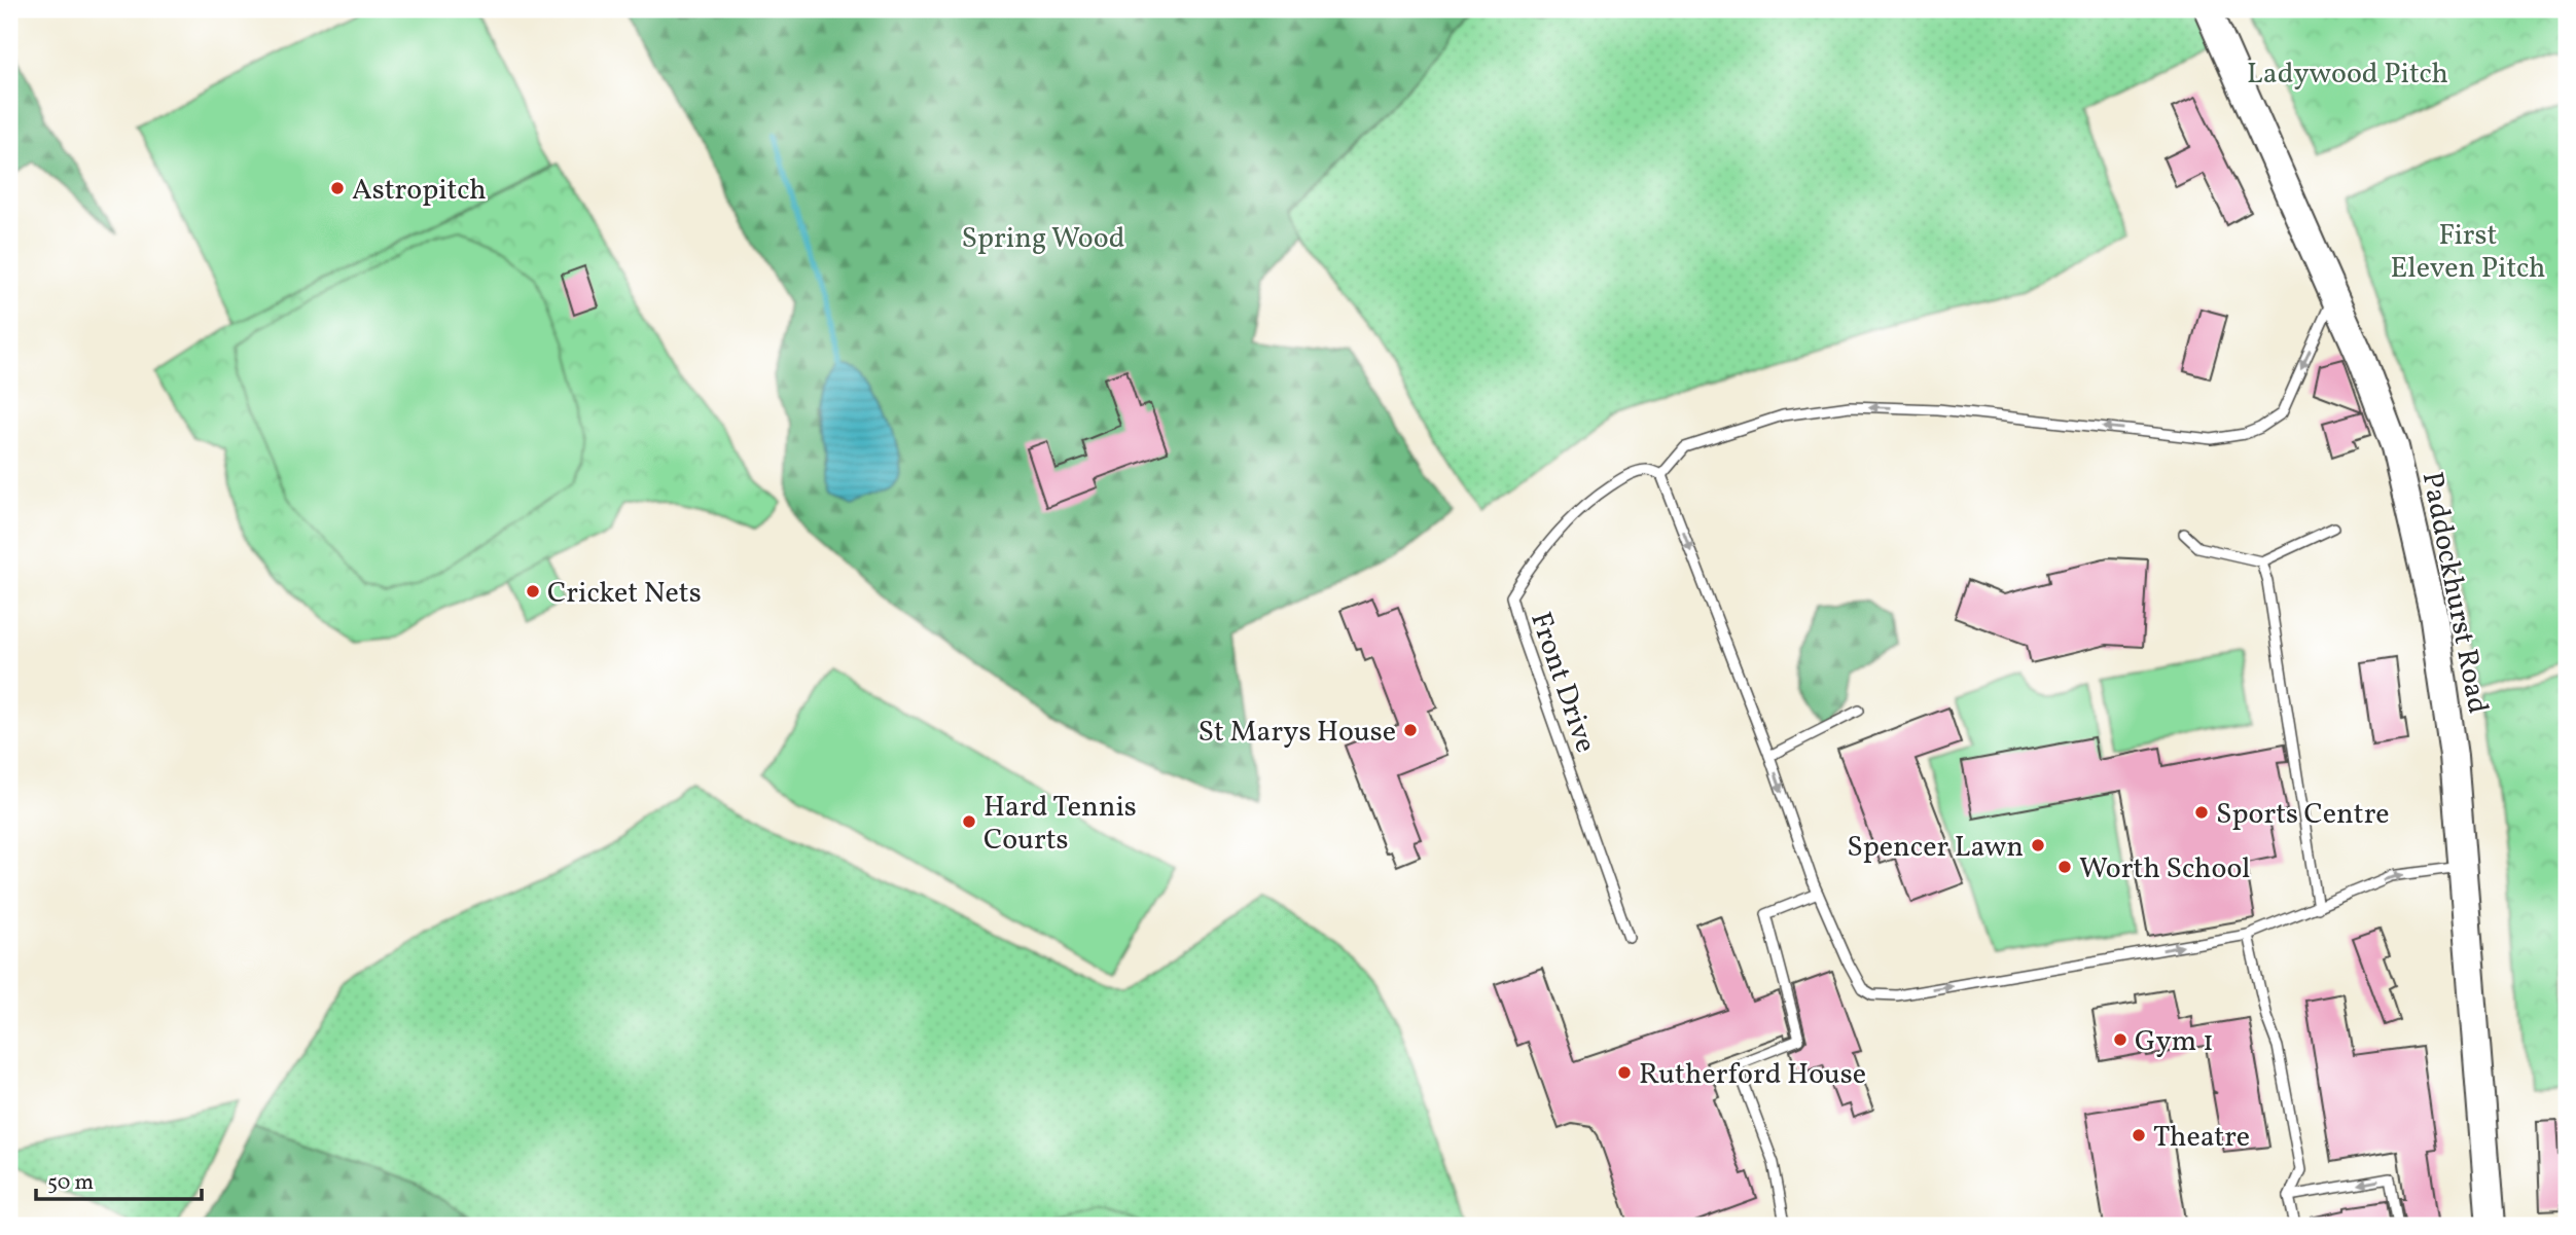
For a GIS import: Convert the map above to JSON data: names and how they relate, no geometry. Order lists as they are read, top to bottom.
{
  "streets": {
    "main road": ["Paddockhurst Road"],
    "lane": ["Front Drive"]
  },
  "parks": ["Ladywood Pitch", "First Eleven Pitch", "Spring Wood"],
  "places": [
    "Astropitch",
    "Cricket Nets",
    "St Marys House",
    "Sports Centre",
    "Hard Tennis Courts",
    "Spencer Lawn",
    "Worth School",
    "Gym 1",
    "Rutherford House",
    "Theatre"
  ],
  "scale_bar": "50 m"
}
